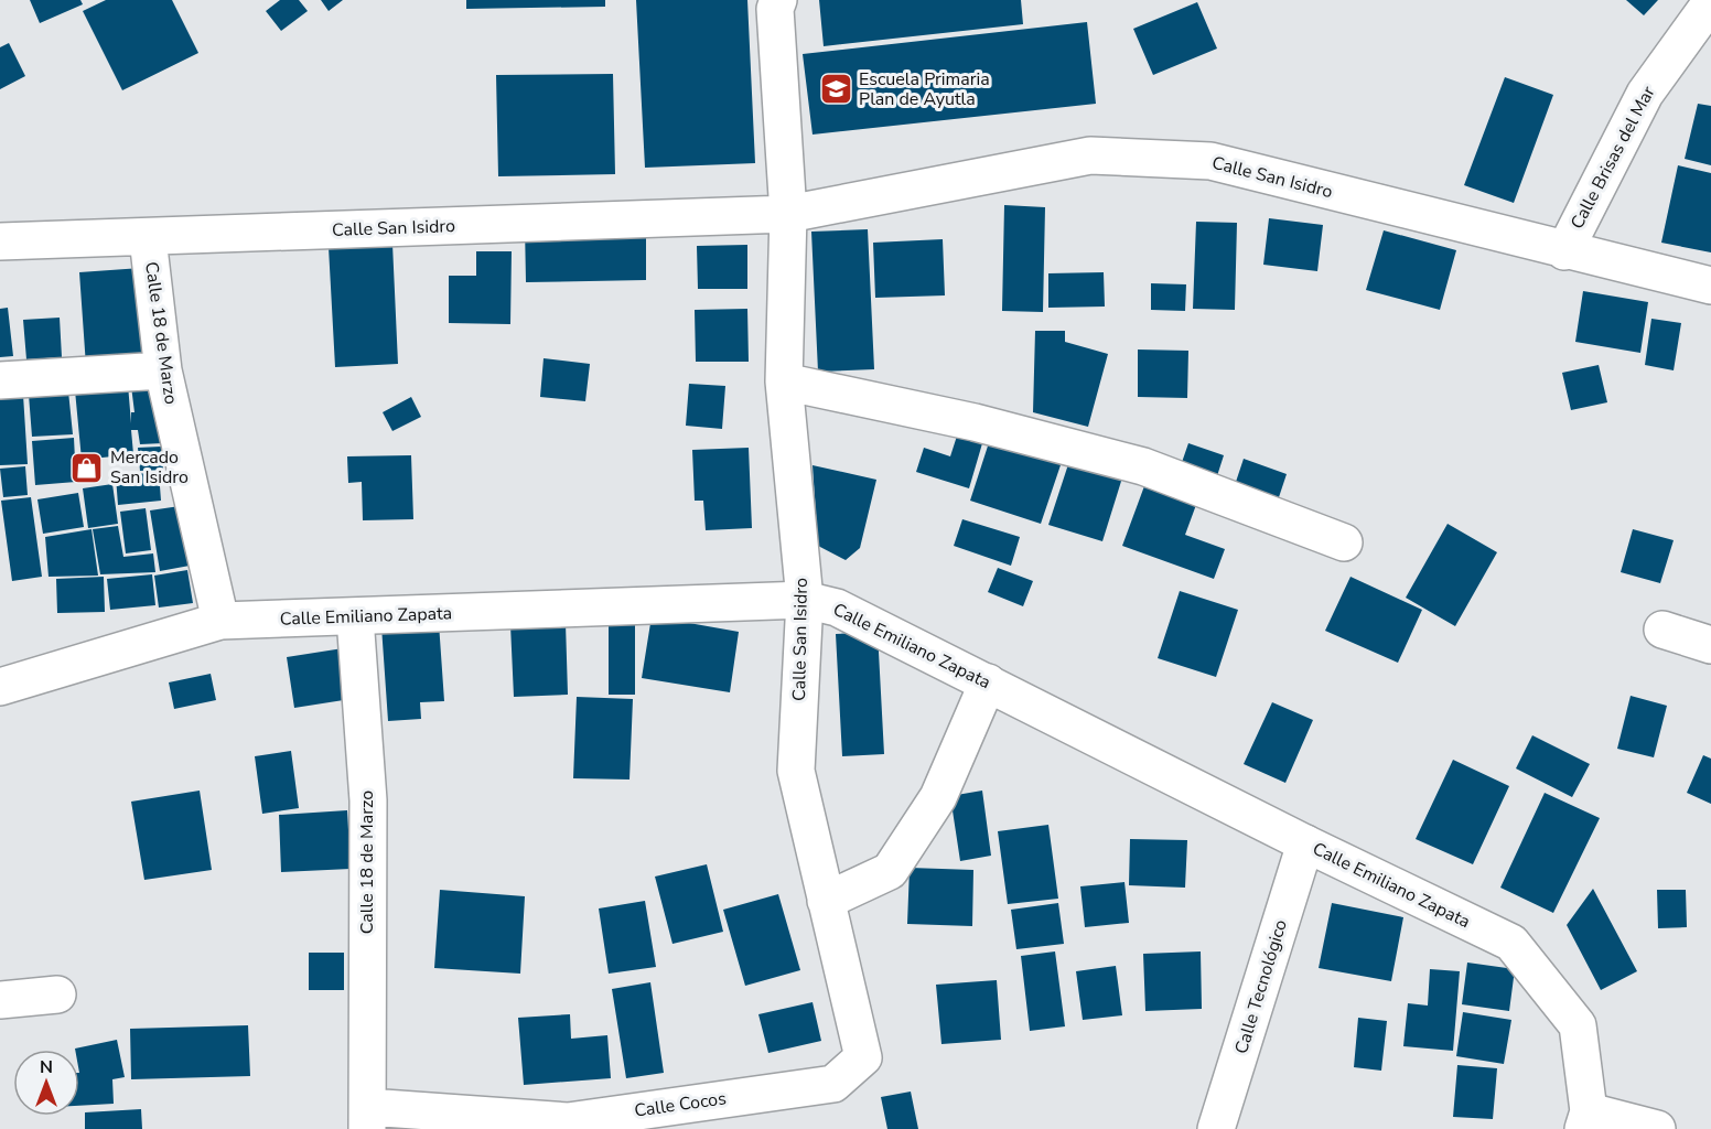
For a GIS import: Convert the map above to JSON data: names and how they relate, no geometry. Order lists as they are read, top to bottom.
{
  "streets": {
    "street": [
      "Calle Brisas del Mar",
      "Calle San Isidro",
      "Calle 18 de Marzo",
      "Calle Emiliano Zapata",
      "Calle Tecnológico",
      "Calle Cocos"
    ]
  },
  "crossings": [
    ["Calle Brisas del Mar", "Calle San Isidro"],
    ["Calle San Isidro", "Calle 18 de Marzo"],
    ["Calle San Isidro", "Calle Emiliano Zapata"],
    ["Calle San Isidro", "Calle Cocos"],
    ["Calle 18 de Marzo", "Calle Emiliano Zapata"],
    ["Calle 18 de Marzo", "Calle Cocos"],
    ["Calle Emiliano Zapata", "Calle Tecnológico"]
  ],
  "places": {
    "school or university": ["Escuela Primaria Plan de Ayutla"],
    "shop": ["Mercado San Isidro"]
  },
  "north": "top"
}
